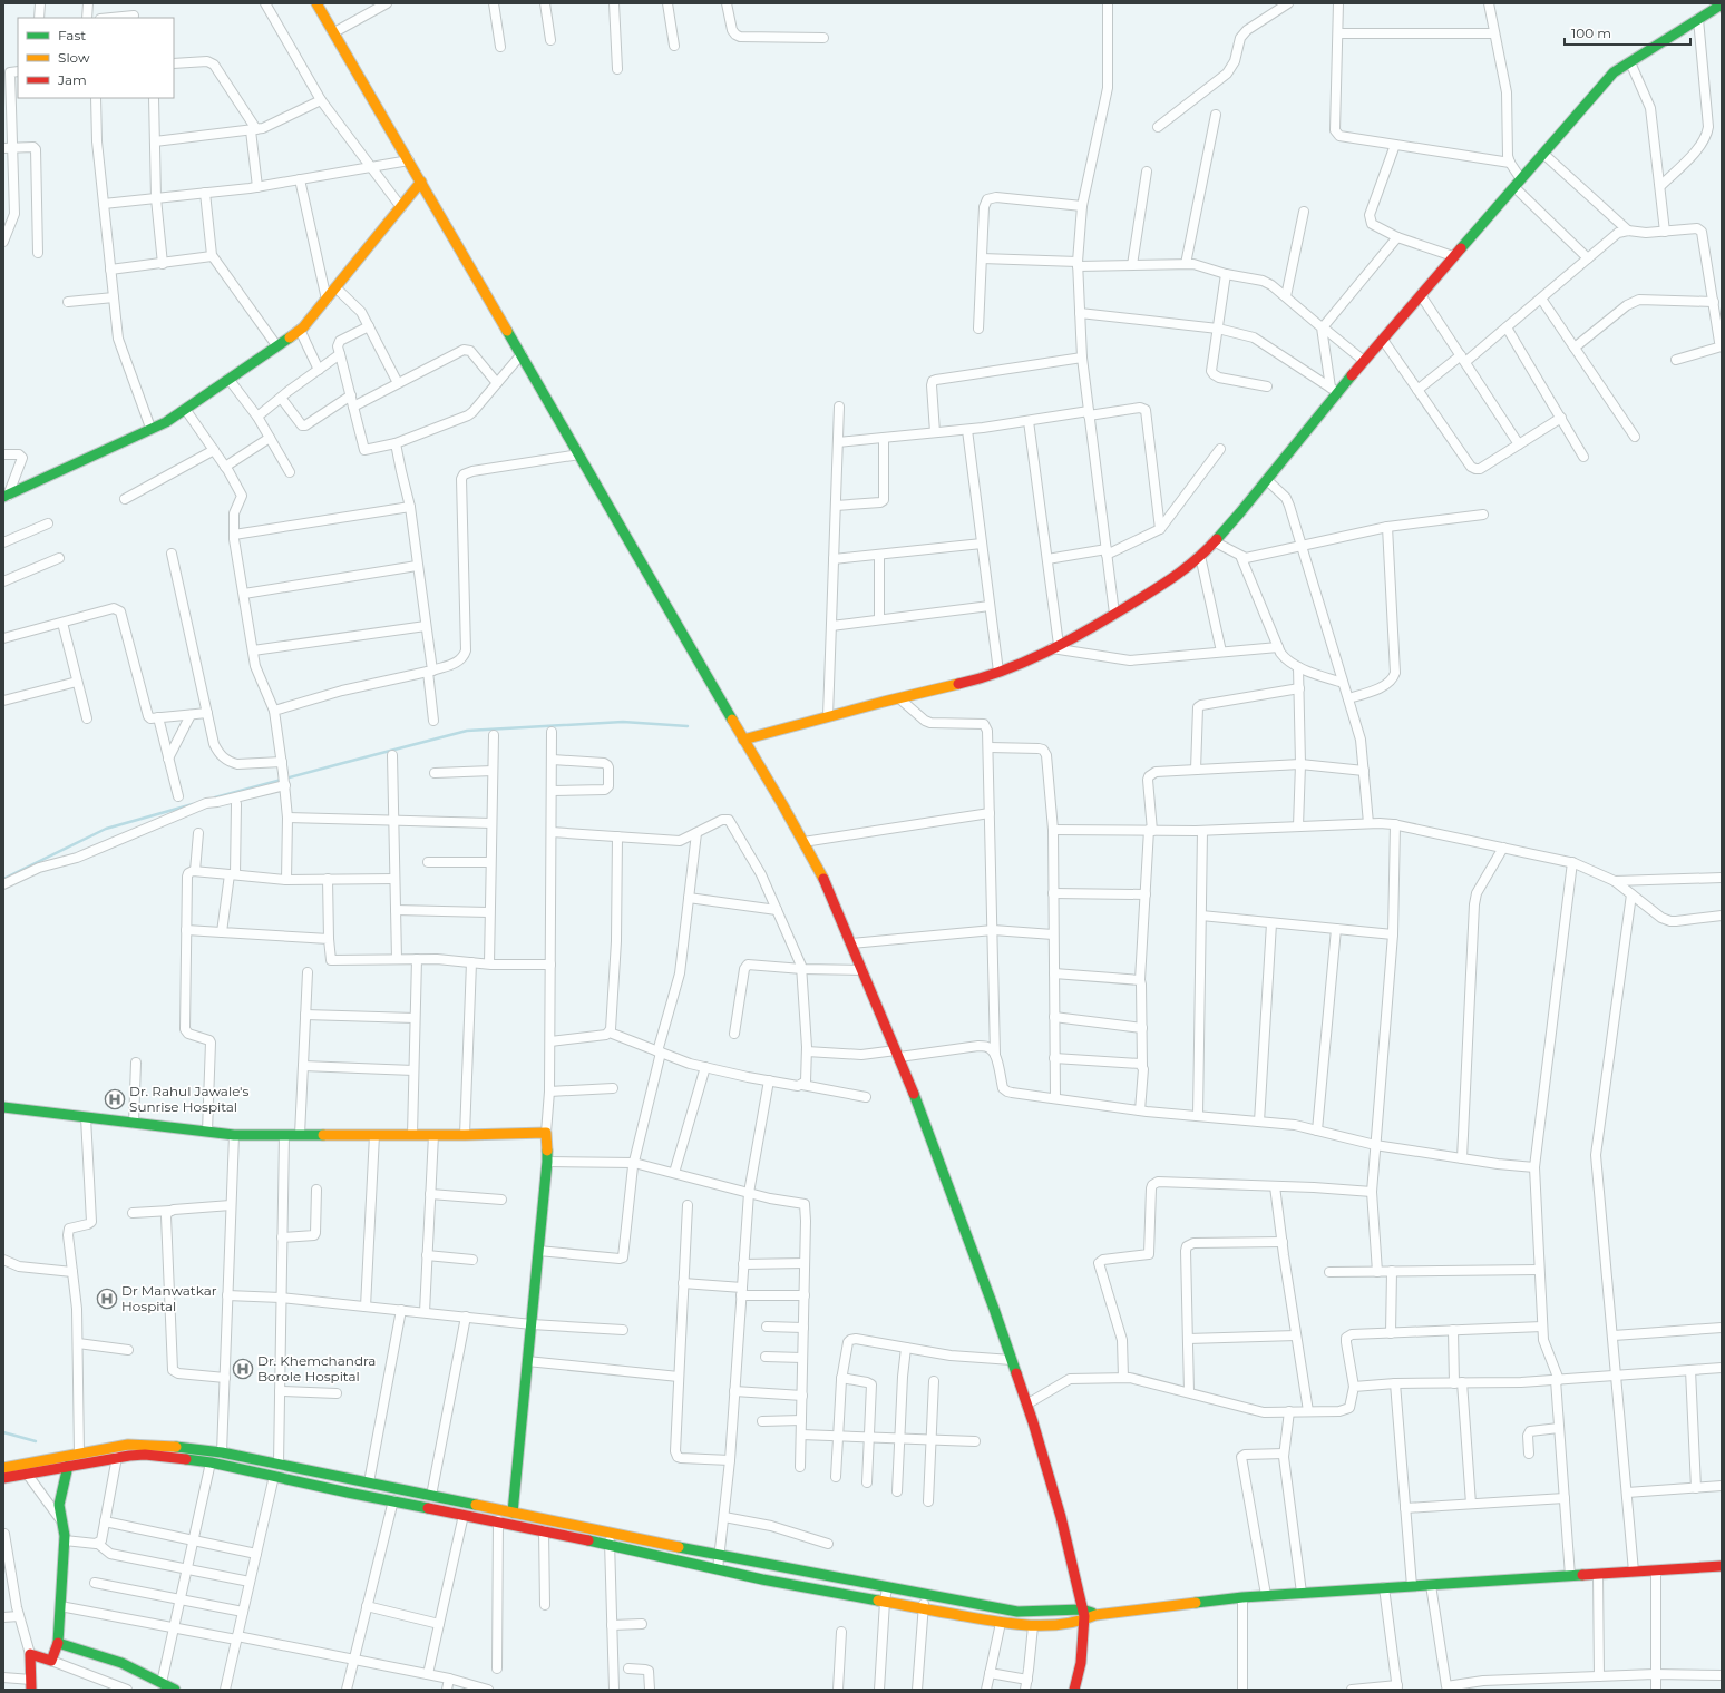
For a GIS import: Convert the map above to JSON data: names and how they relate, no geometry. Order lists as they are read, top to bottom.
{
  "places": {
    "hospital": ["Dr. Rahul Jawale's Sunrise Hospital", "Dr Manwatkar Hospital", "Dr. Khemchandra Borole Hospital"]
  },
  "legend": ["Fast", "Slow", "Jam"],
  "scale_bar": "100 m"
}
